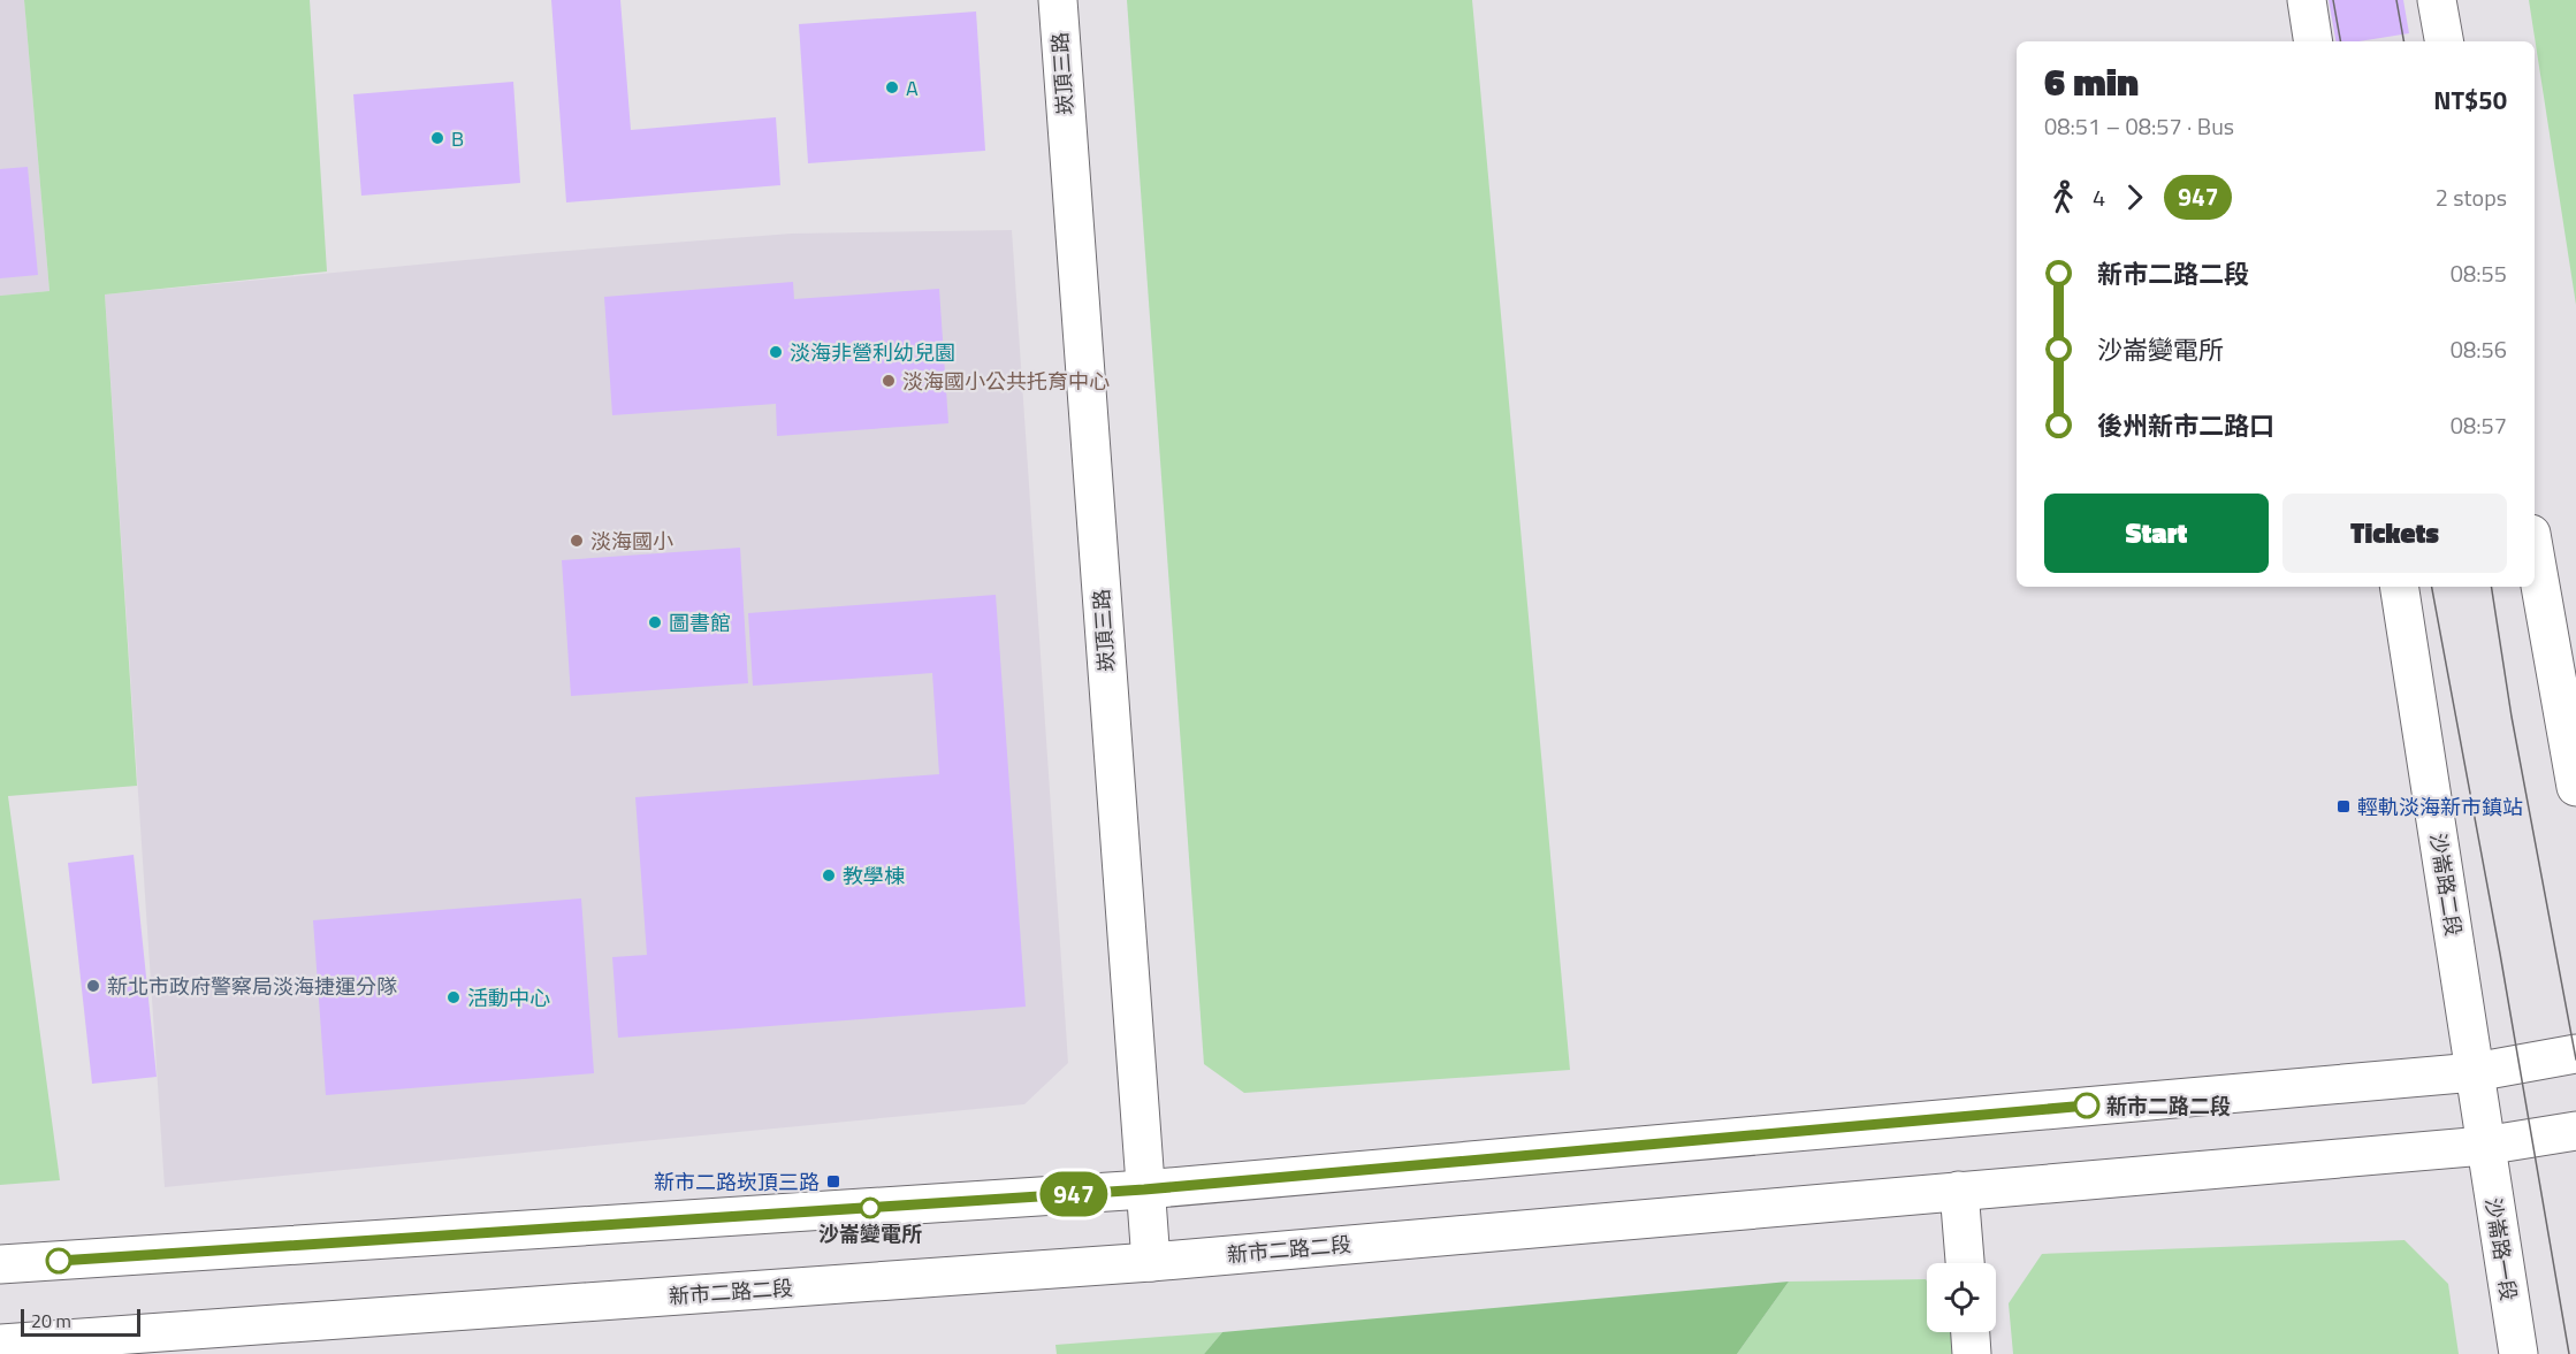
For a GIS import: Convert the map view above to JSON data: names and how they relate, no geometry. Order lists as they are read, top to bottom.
{
  "streets": {
    "street": [
      "崁頂三路",
      "沙崙路二段",
      "新市二路二段",
      "沙崙路一段"
    ]
  },
  "crossings": [
    ["崁頂三路", "新市二路二段"],
    ["沙崙路二段", "新市二路二段"],
    ["沙崙路二段", "沙崙路一段"],
    ["新市二路二段", "沙崙路一段"]
  ],
  "places": {
    "other": [
      "A",
      "B",
      "淡海非營利幼兒園",
      "淡海國小公共托育中心",
      "淡海國小",
      "圖書館",
      "教學棟",
      "新北市政府警察局淡海捷運分隊",
      "活動中心",
      "新市二路二段",
      "沙崙變電所"
    ],
    "transit": ["輕軌淡海新市鎮站", "新市二路崁頂三路"]
  },
  "lines": ["bus line 947"],
  "scale_bar": "20 m",
  "page": {
    "on_map": "947",
    "heading": ["6 min", "08:51 – 08:57 · Bus", "NT$50"],
    "legs": ["4", "947", "2 stops"],
    "list": [
      {
        "name": "新市二路二段",
        "value": "08:55"
      },
      {
        "name": "沙崙變電所",
        "value": "08:56"
      },
      {
        "name": "後州新市二路口",
        "value": "08:57"
      }
    ],
    "buttons": ["Start", "Tickets"],
    "scale": "20 m"
  }
}
